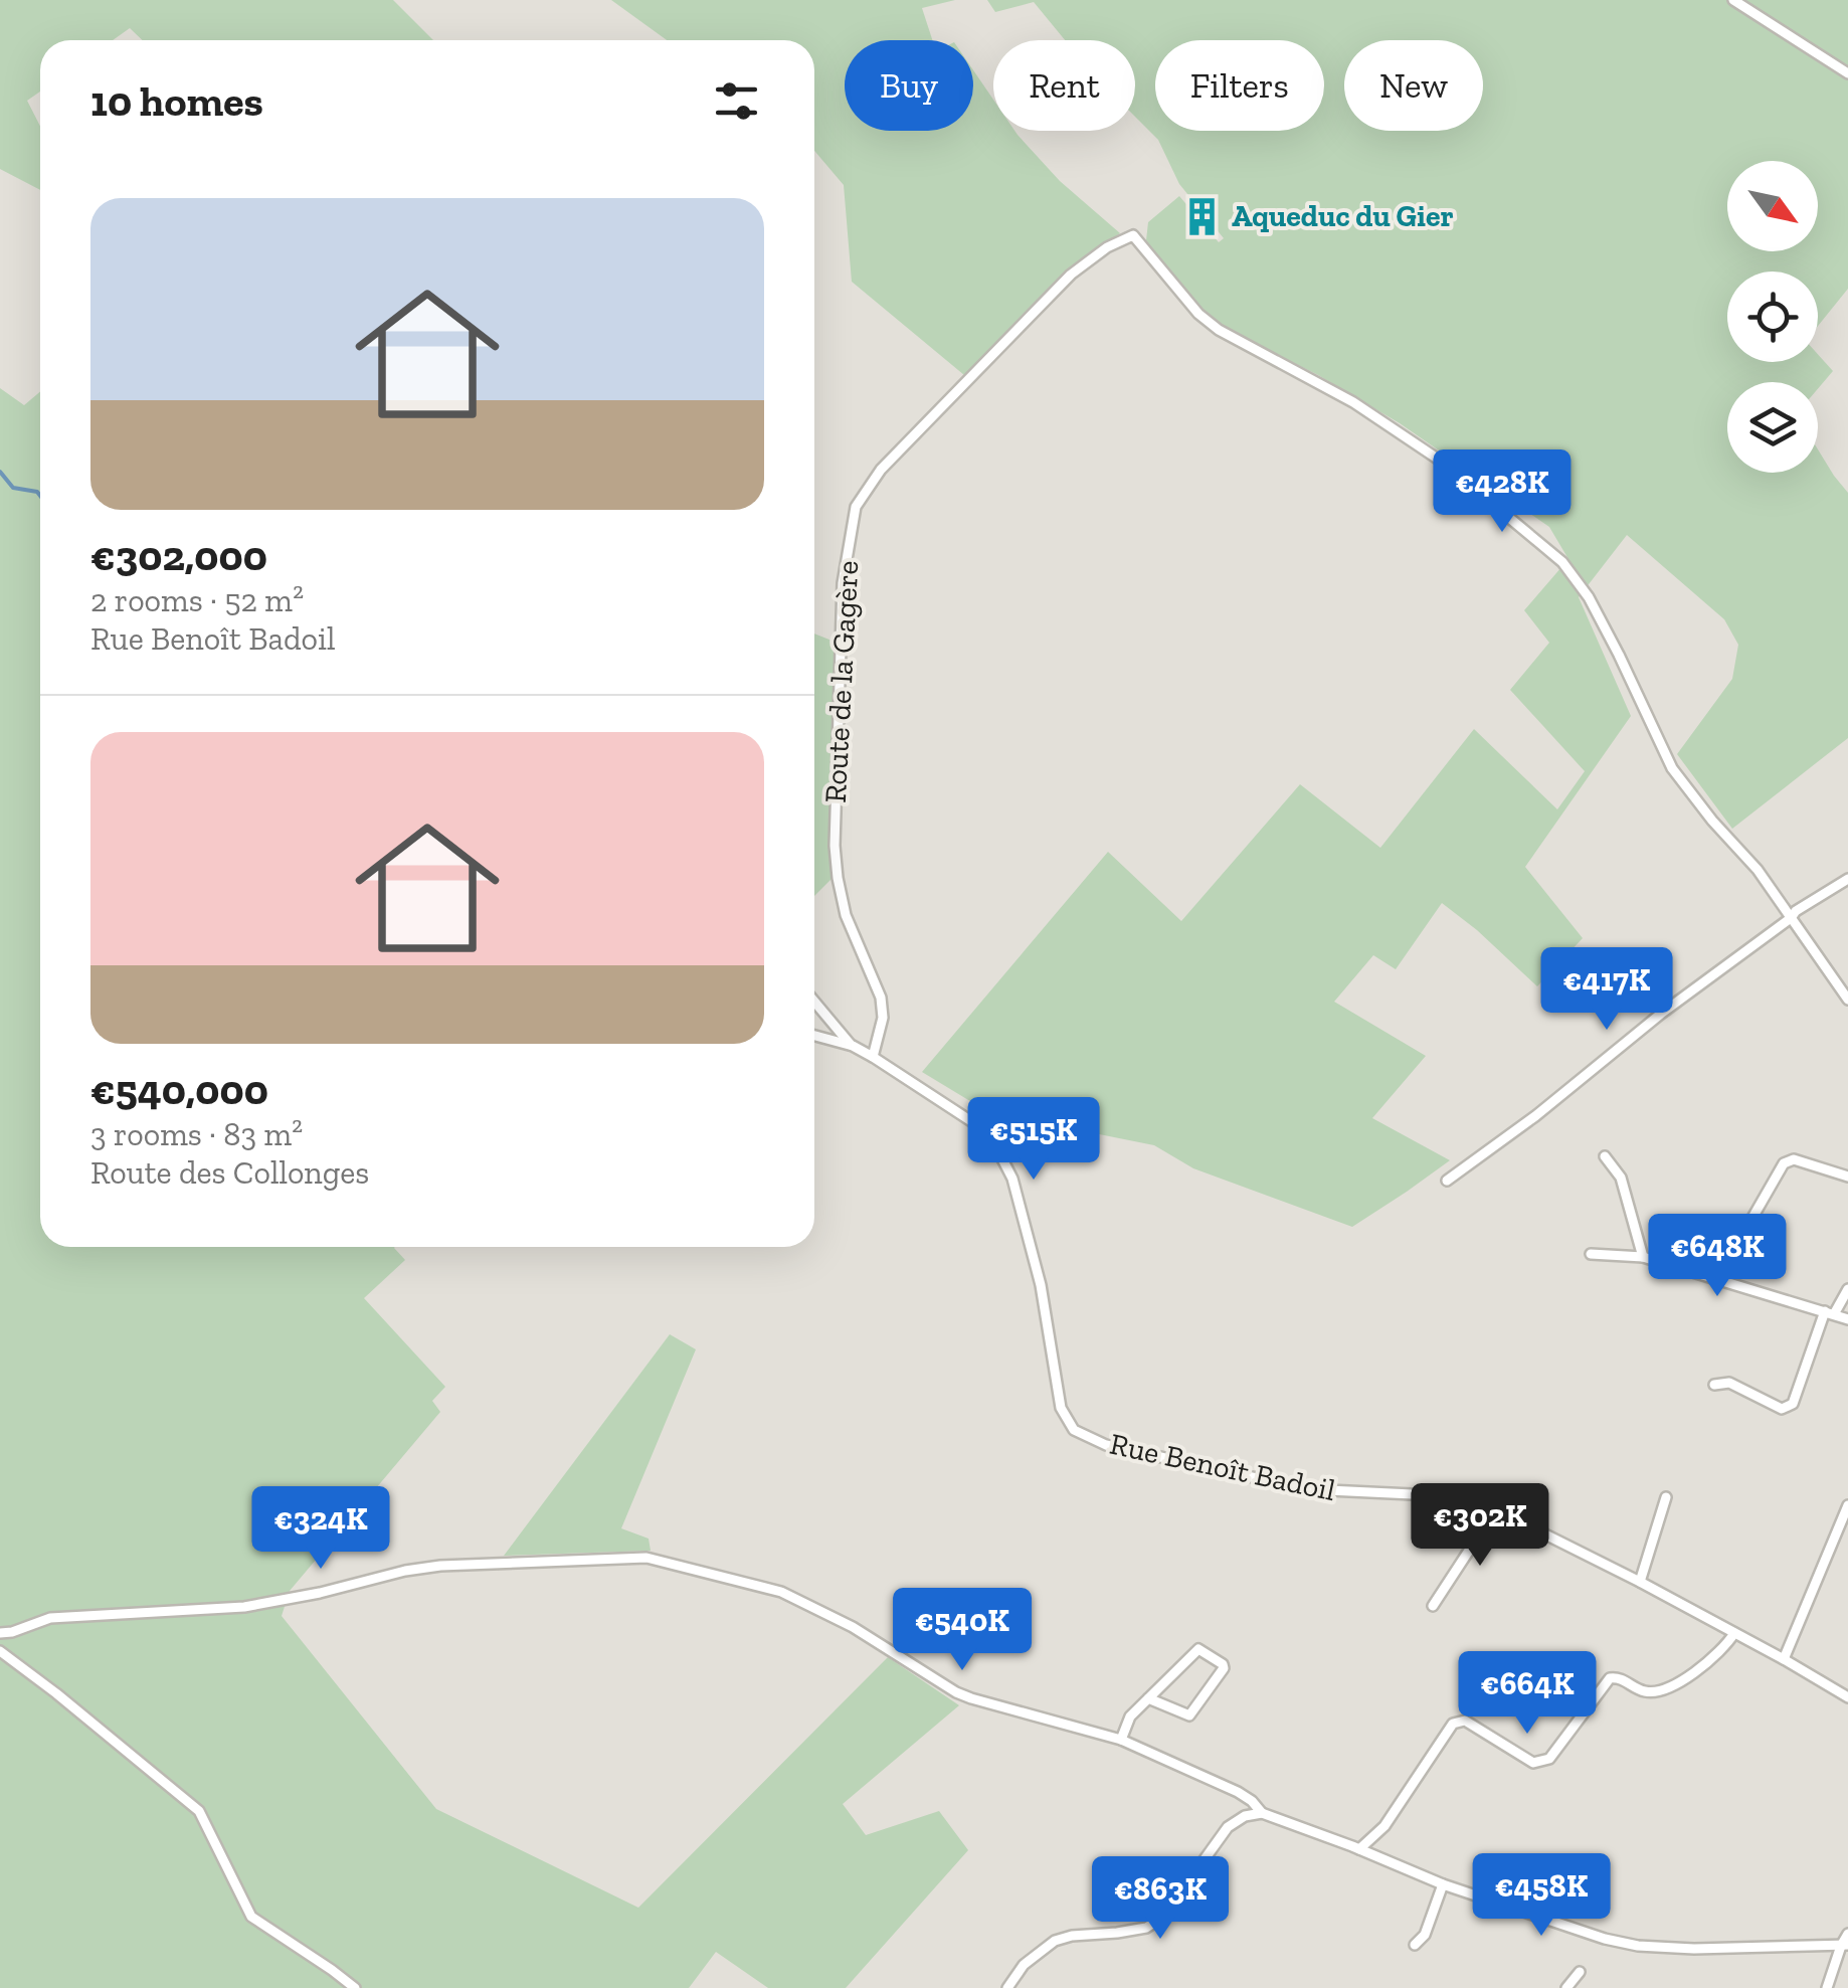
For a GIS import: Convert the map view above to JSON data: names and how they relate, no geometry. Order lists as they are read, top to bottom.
{
  "streets": {
    "street": ["Route de la Gagère", "Rue Benoît Badoil"]
  },
  "crossings": [
    ["Route de la Gagère", "Rue Benoît Badoil"]
  ],
  "places": {
    "building": ["Aqueduc du Gier"]
  },
  "north": "bottom right",
  "page": {
    "chip": [
      "Buy",
      "Rent",
      "Filters",
      "New"
    ],
    "heading": "10 homes",
    "list": [
      {
        "name": "€302,000",
        "note": "2 rooms · 52 m² · Rue Benoît Badoil"
      },
      {
        "name": "€540,000",
        "note": "3 rooms · 83 m² · Route des Collonges"
      }
    ],
    "price": [
      "€428K",
      "€417K",
      "€515K",
      "€648K",
      "€302K",
      "€324K",
      "€540K",
      "€664K",
      "€458K",
      "€863K"
    ]
  }
}
